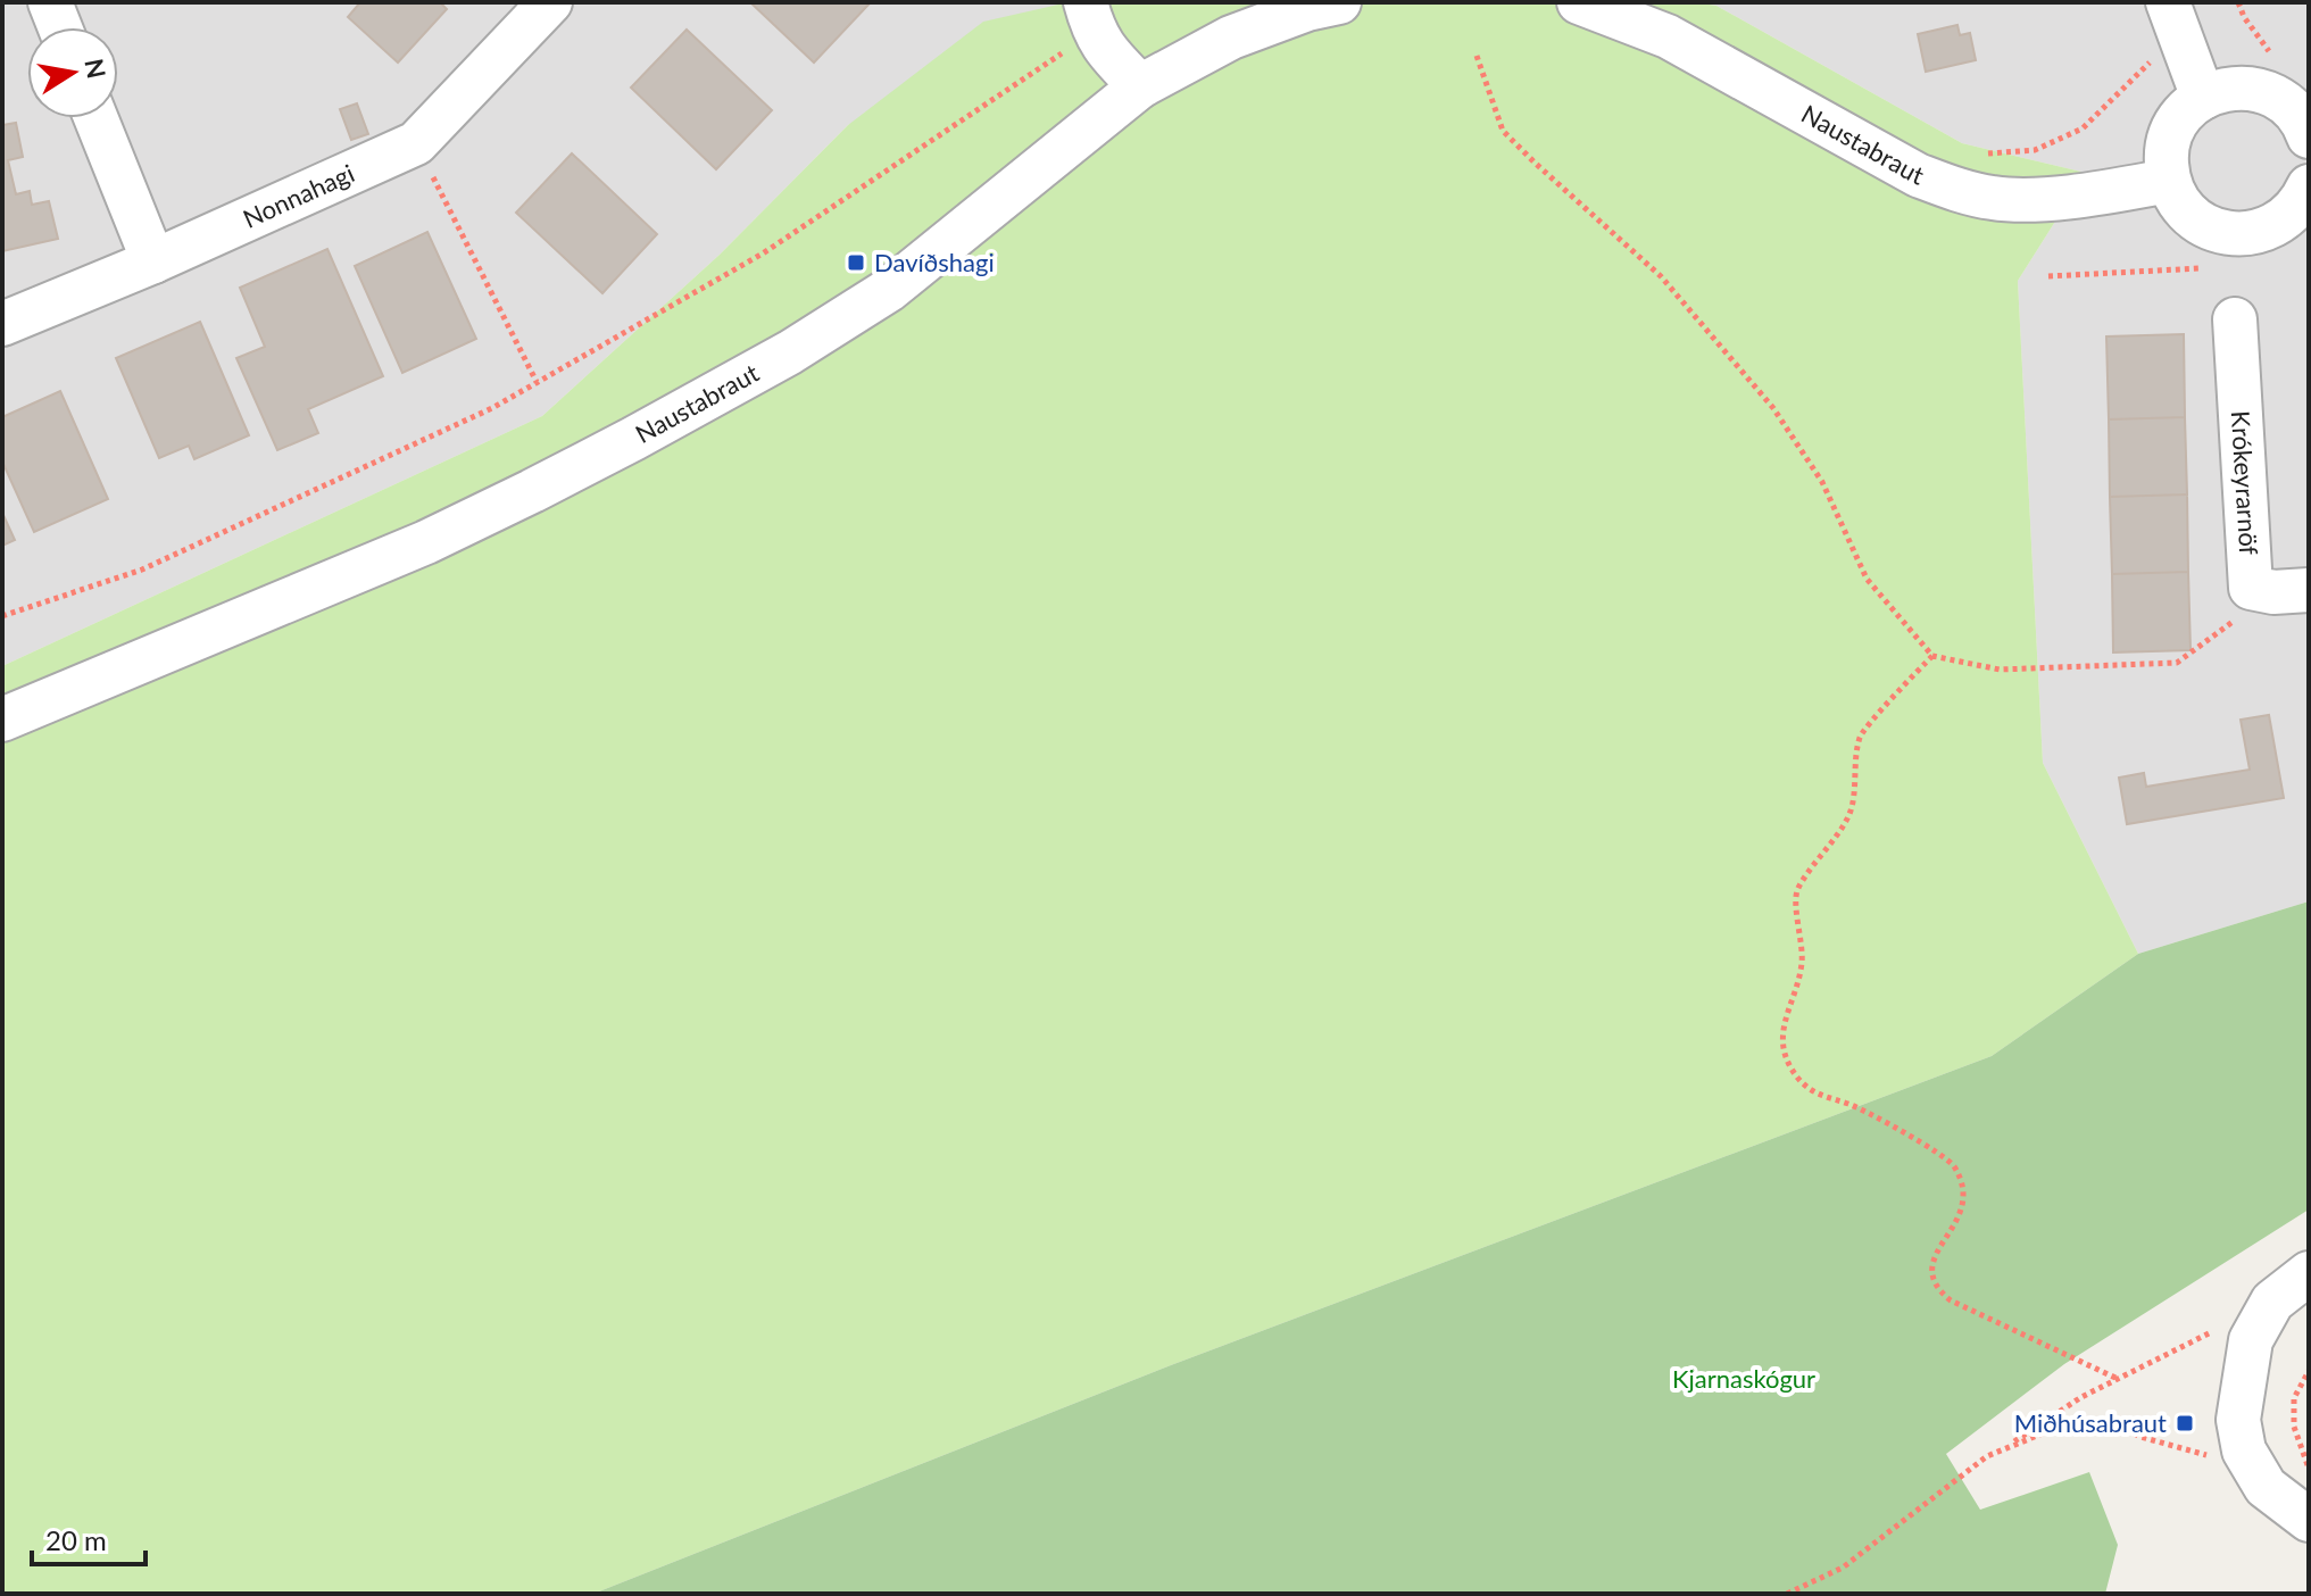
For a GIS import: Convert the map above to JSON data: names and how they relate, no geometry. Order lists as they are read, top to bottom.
{
  "streets": {
    "street": ["Naustabraut", "Nonnahagi", "Krókeyrarnöf"]
  },
  "parks": ["Kjarnaskógur"],
  "places": {
    "transit": ["Davíðshagi", "Miðhúsabraut"]
  },
  "scale_bar": "20 m",
  "north": "right"
}
